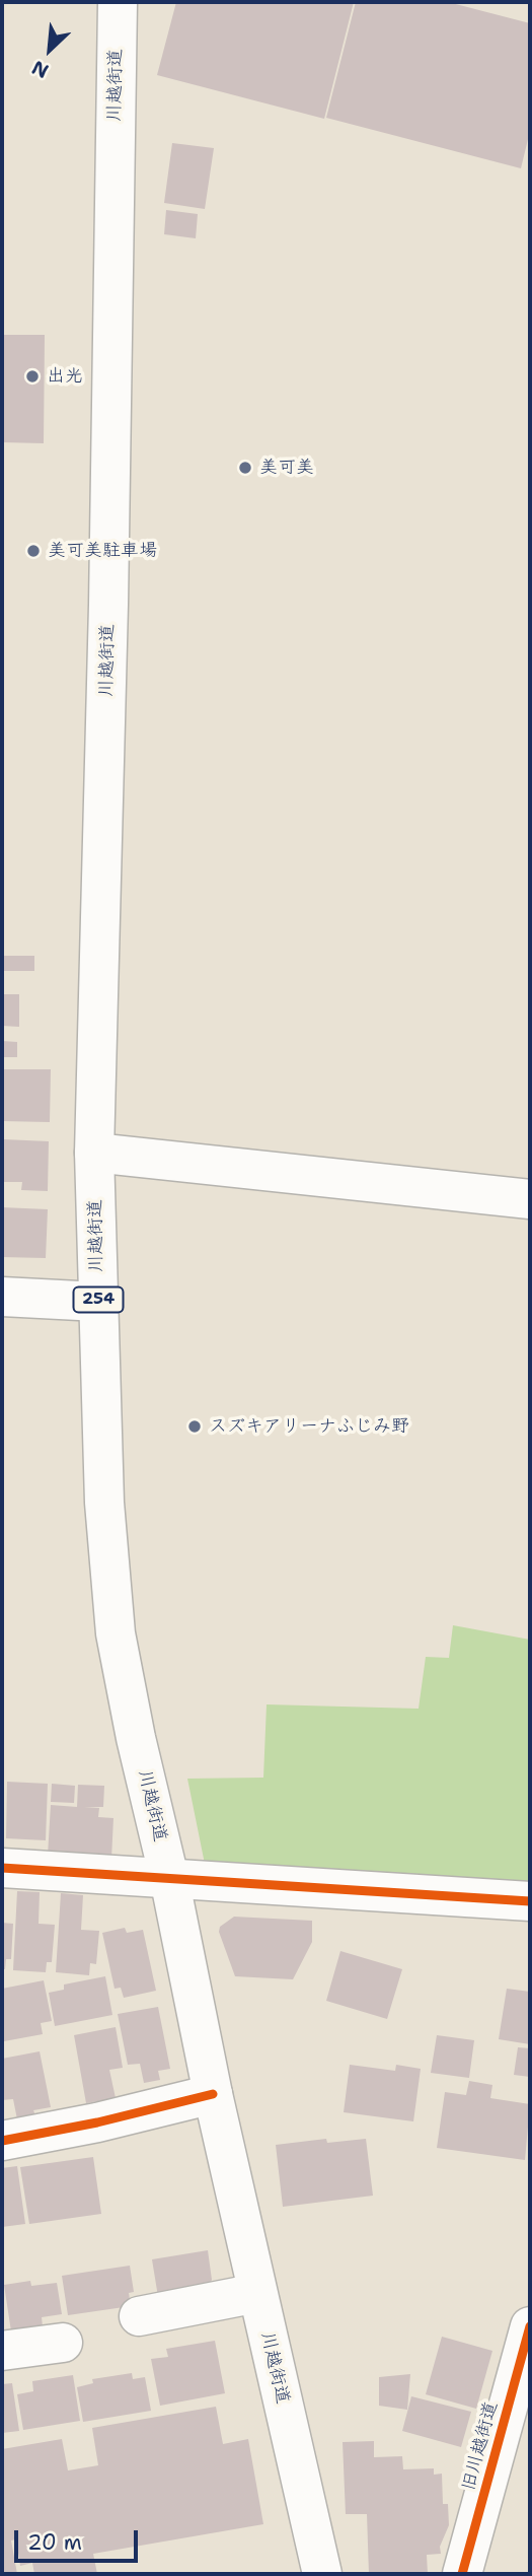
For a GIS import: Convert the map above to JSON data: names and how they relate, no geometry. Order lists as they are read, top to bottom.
{
  "streets": {
    "main road": ["川越街道", "254", "旧川越街道"]
  },
  "places": [
    "出光",
    "美可美",
    "美可美駐車場",
    "スズキアリーナふじみ野"
  ],
  "scale_bar": "20 m",
  "north": "bottom left"
}
